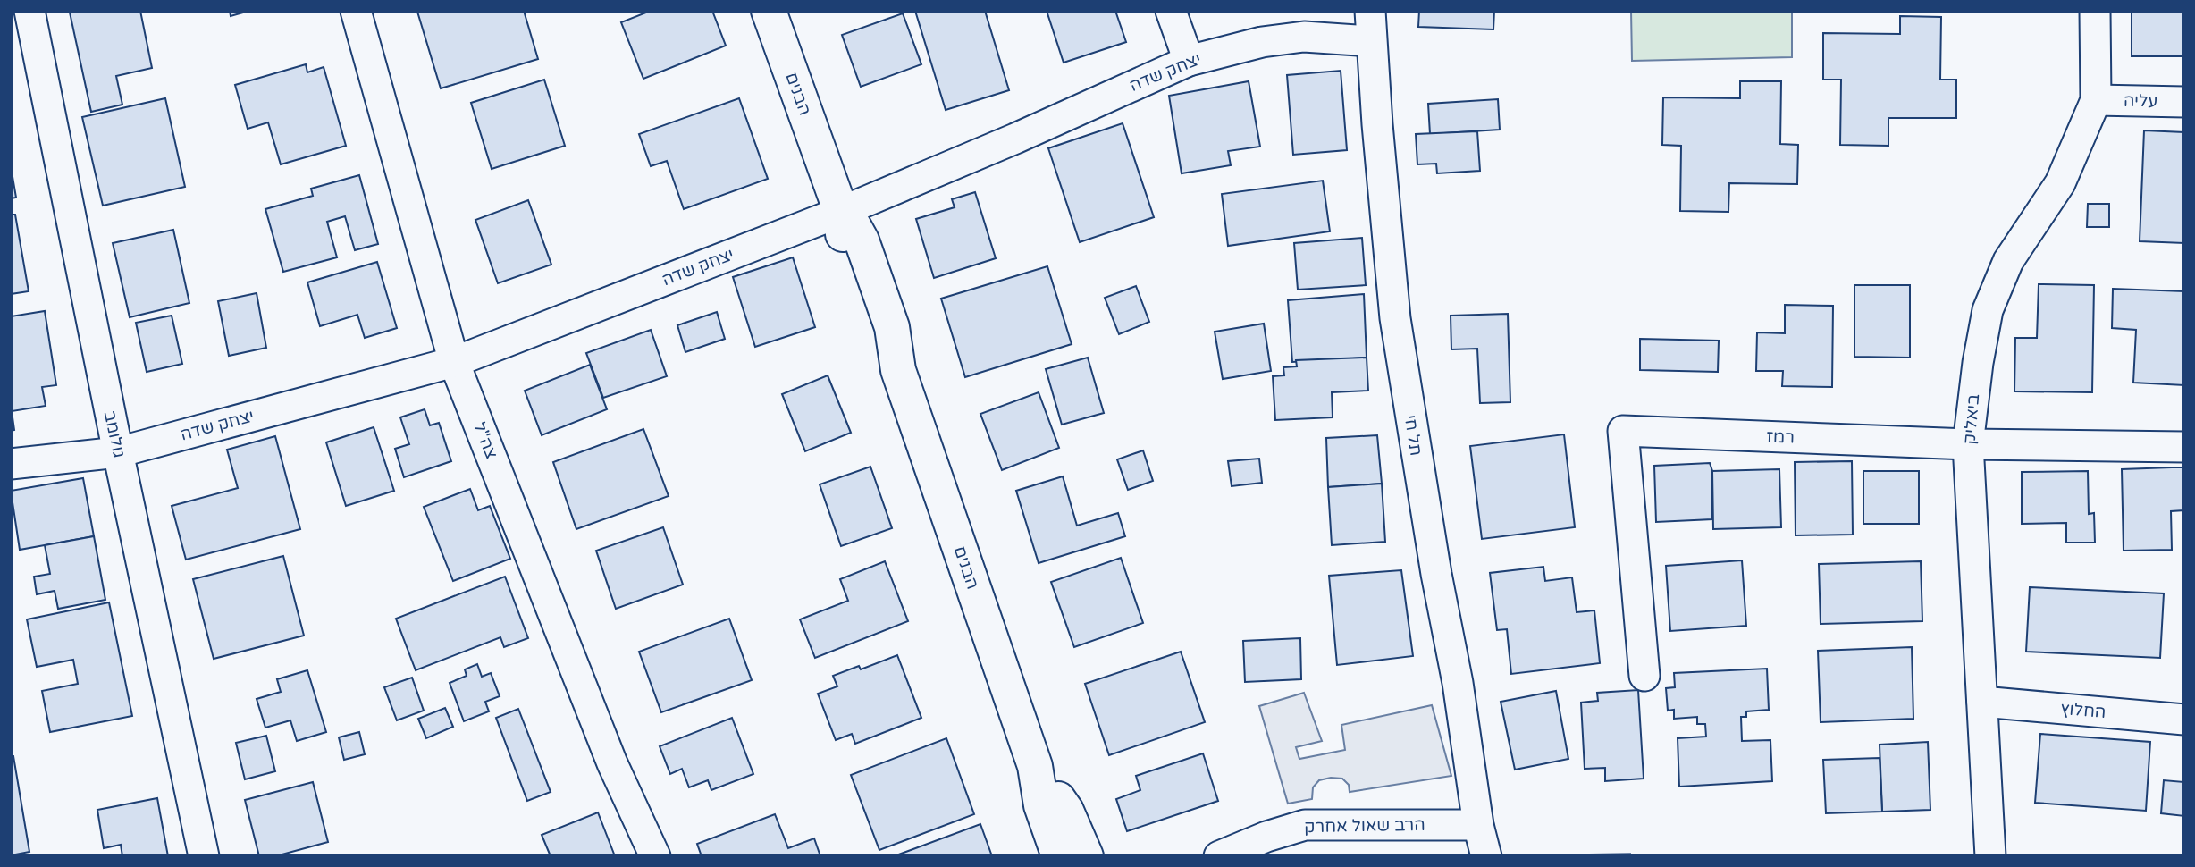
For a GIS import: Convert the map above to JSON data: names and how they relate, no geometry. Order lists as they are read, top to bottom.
{
  "streets": {
    "street": [
      "יצחק שדה",
      "הבנים",
      "עליה",
      "ביאליק",
      "גולומב",
      "תל חי",
      "רמז",
      "צה\"ל",
      "החלוץ",
      "הרב שאול אחרק"
    ]
  },
  "crossings": [
    ["יצחק שדה", "הבנים"],
    ["יצחק שדה", "גולומב"],
    ["יצחק שדה", "תל חי"],
    ["יצחק שדה", "צה\"ל"],
    ["עליה", "ביאליק"],
    ["ביאליק", "רמז"],
    ["ביאליק", "החלוץ"],
    ["תל חי", "הרב שאול אחרק"]
  ]
}
